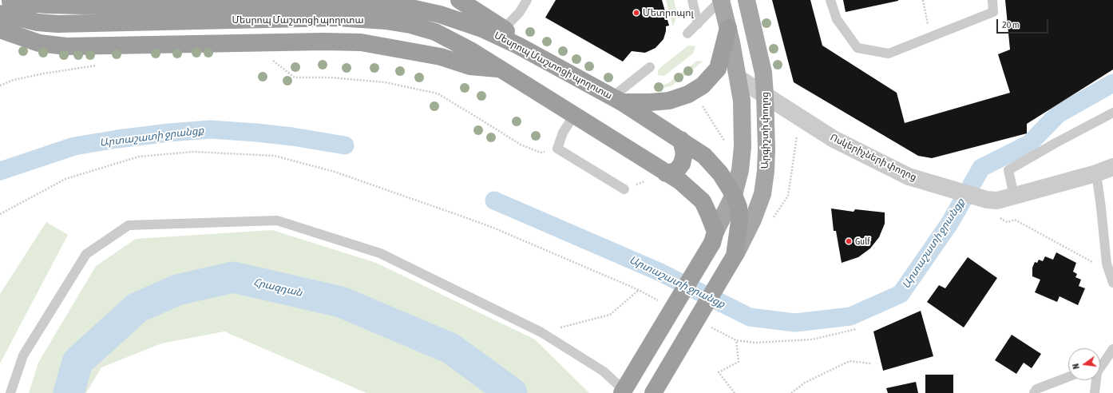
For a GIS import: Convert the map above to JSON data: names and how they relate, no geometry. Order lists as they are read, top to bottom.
{
  "streets": {
    "highway": ["Մեսրոպ Մաշտոցի պողոտա"],
    "main road": ["Արգիշտի փողոց"],
    "street": ["Ոսկերիչների փողոց"]
  },
  "crossings": [
    ["Մեսրոպ Մաշտոցի պողոտա", "Արգիշտի փողոց"],
    ["Արգիշտի փողոց", "Ոսկերիչների փողոց"]
  ],
  "water": ["Արտաշատի ջրանցք", "Հրազդան"],
  "places": ["Մետրոպոլ", "Gulf"],
  "scale_bar": "20 m",
  "north": "left"
}
